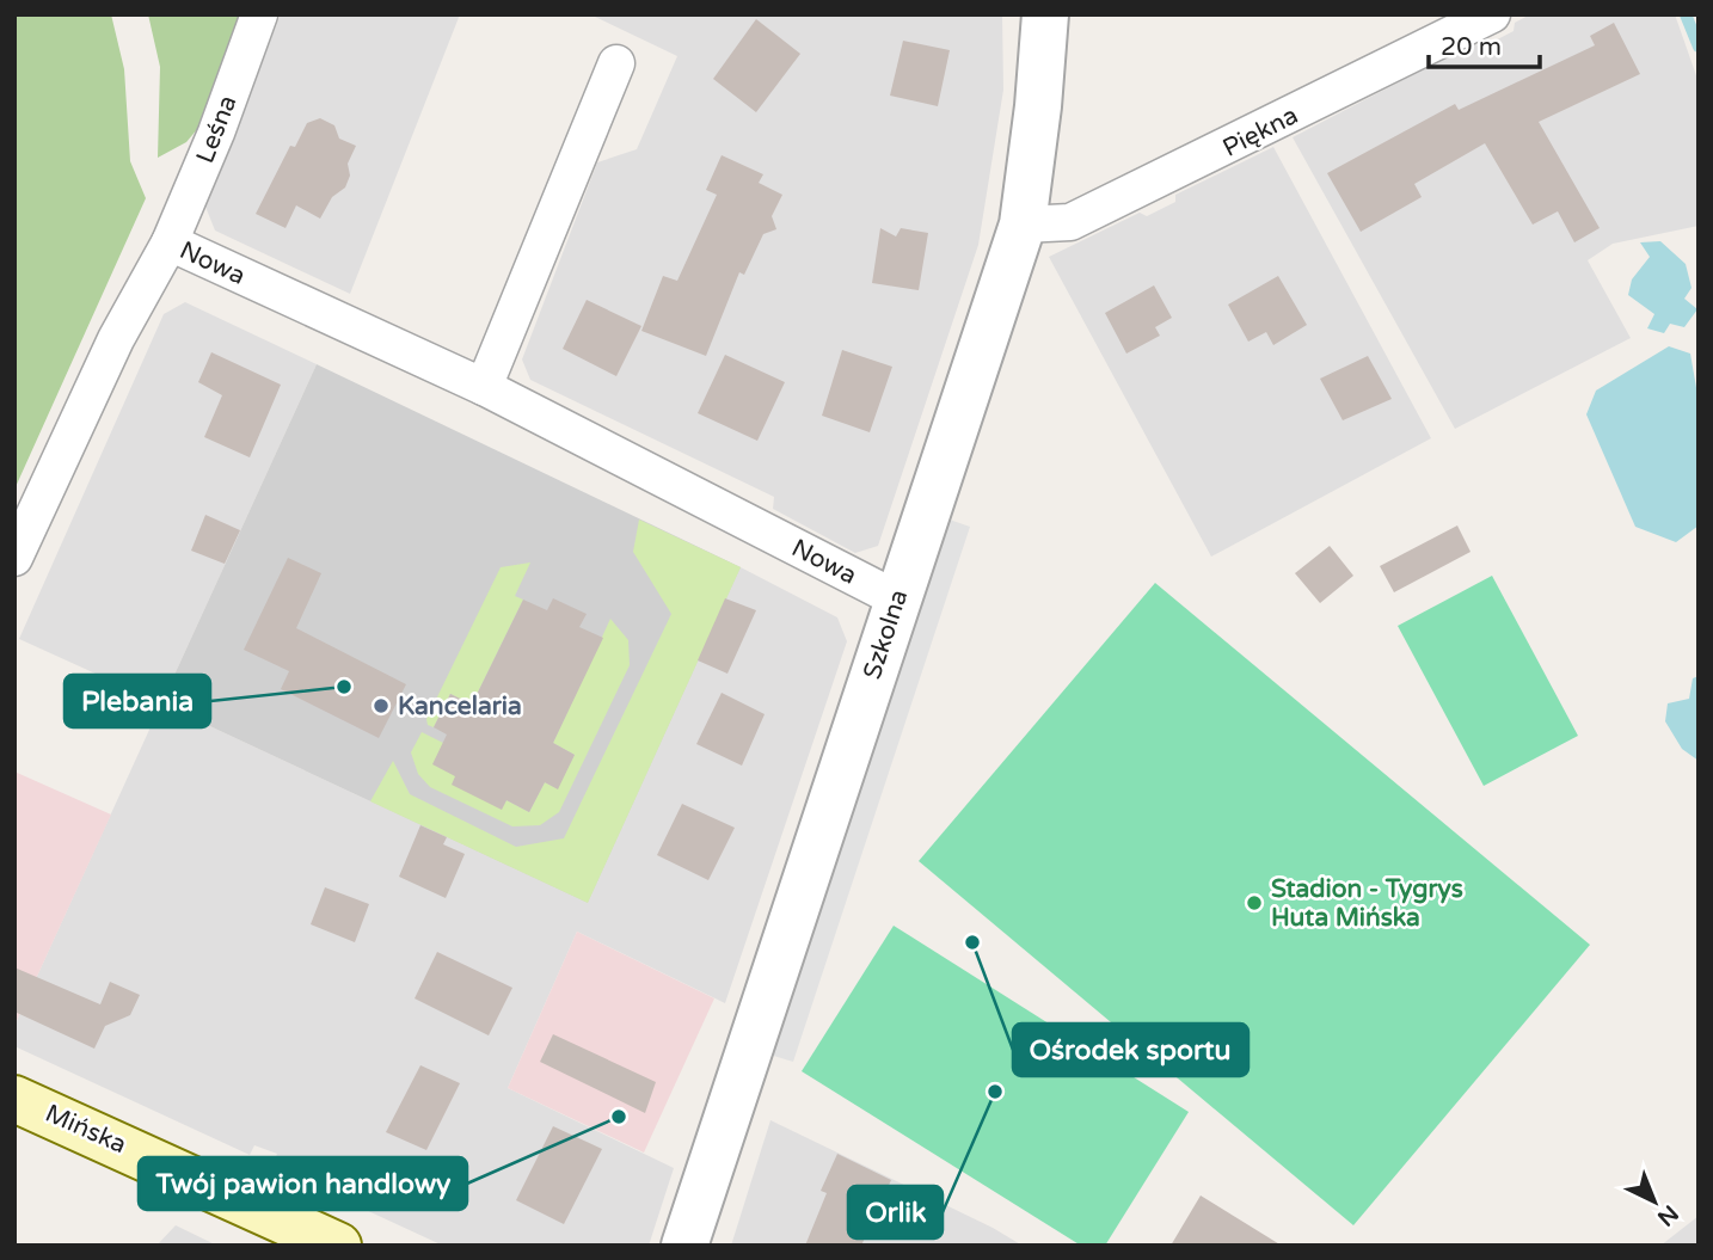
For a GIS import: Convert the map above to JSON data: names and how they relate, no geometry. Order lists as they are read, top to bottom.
{
  "streets": {
    "main road": ["Mińska"],
    "street": [
      "Leśna",
      "Piękna",
      "Nowa",
      "Szkolna"
    ]
  },
  "crossings": [
    ["Leśna", "Nowa"],
    ["Piękna", "Szkolna"],
    ["Nowa", "Szkolna"]
  ],
  "places": [
    "Plebania",
    "Kancelaria",
    "Stadion - Tygrys Huta Mińska",
    "Ośrodek sportu",
    "Orlik",
    "Twój pawion handlowy"
  ],
  "scale_bar": "20 m",
  "north": "bottom right"
}
